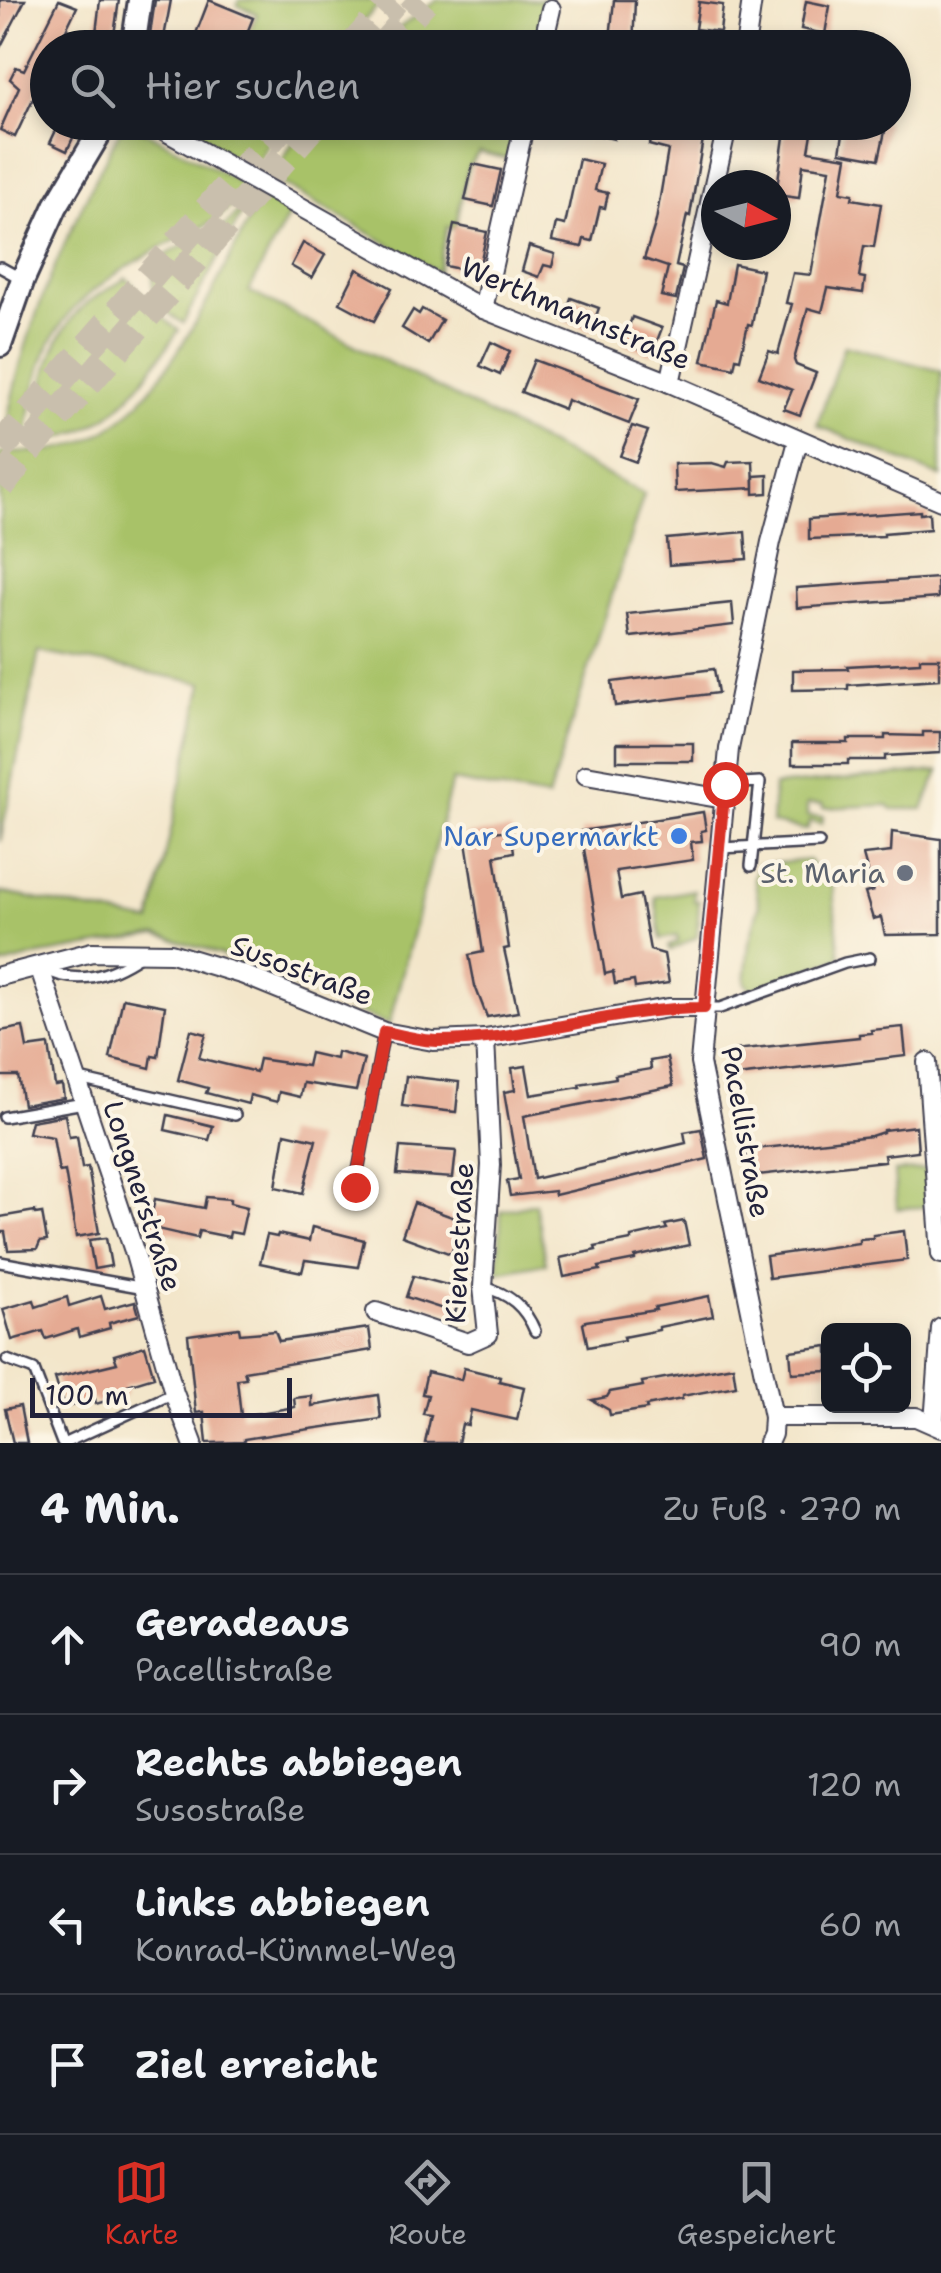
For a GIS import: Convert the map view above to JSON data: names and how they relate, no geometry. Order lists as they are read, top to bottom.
{
  "streets": {
    "street": [
      "Werthmannstraße",
      "Susostraße",
      "Pacellistraße",
      "Longnerstraße",
      "Kienestraße"
    ]
  },
  "crossings": [
    ["Werthmannstraße", "Pacellistraße"],
    ["Susostraße", "Pacellistraße"],
    ["Susostraße", "Longnerstraße"],
    ["Susostraße", "Kienestraße"]
  ],
  "places": ["Nar Supermarkt", "St. Maria"],
  "scale_bar": "100 m",
  "north": "right",
  "page": {
    "search": "Hier suchen",
    "scale": "100 m",
    "heading": ["4 Min.", "Zu Fuß · 270 m"],
    "list": [
      ["Geradeaus", "Pacellistraße", "90 m"],
      ["Rechts abbiegen", "Susostraße", "120 m"],
      ["Links abbiegen", "Konrad-Kümmel-Weg", "60 m"],
      "Ziel erreicht"
    ],
    "nav": ["Karte", "Route", "Gespeichert"]
  }
}
